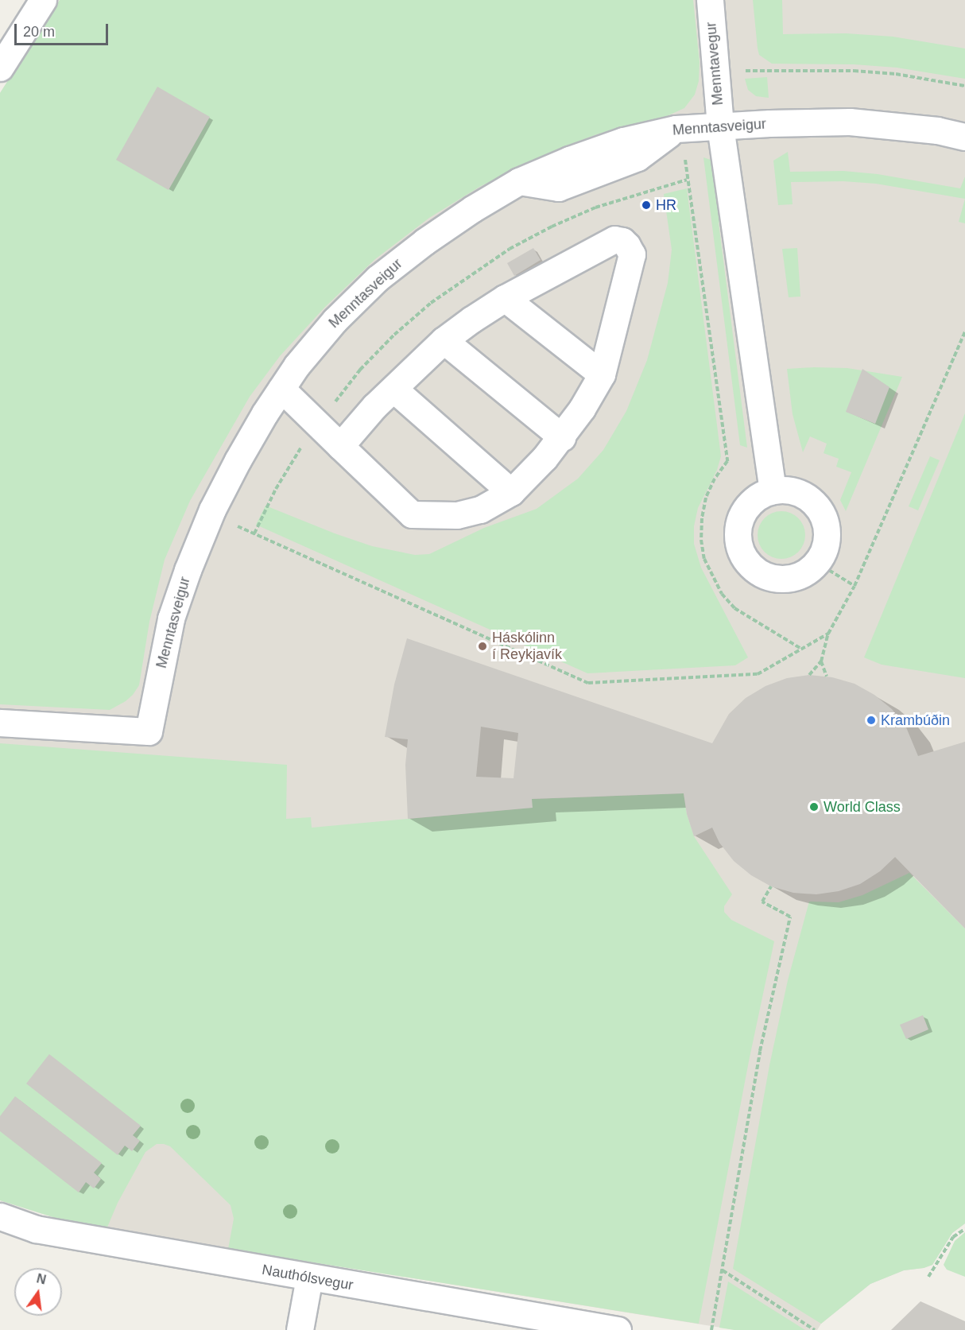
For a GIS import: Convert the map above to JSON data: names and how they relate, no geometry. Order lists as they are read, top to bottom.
{
  "streets": {
    "street": ["Menntavegur", "Menntasveigur", "Nauthólsvegur"]
  },
  "crossings": [
    ["Menntavegur", "Menntasveigur"]
  ],
  "places": [
    "HR",
    "Háskólinn í Reykjavík",
    "Krambúðin",
    "World Class"
  ],
  "scale_bar": "20 m",
  "north": "top"
}
